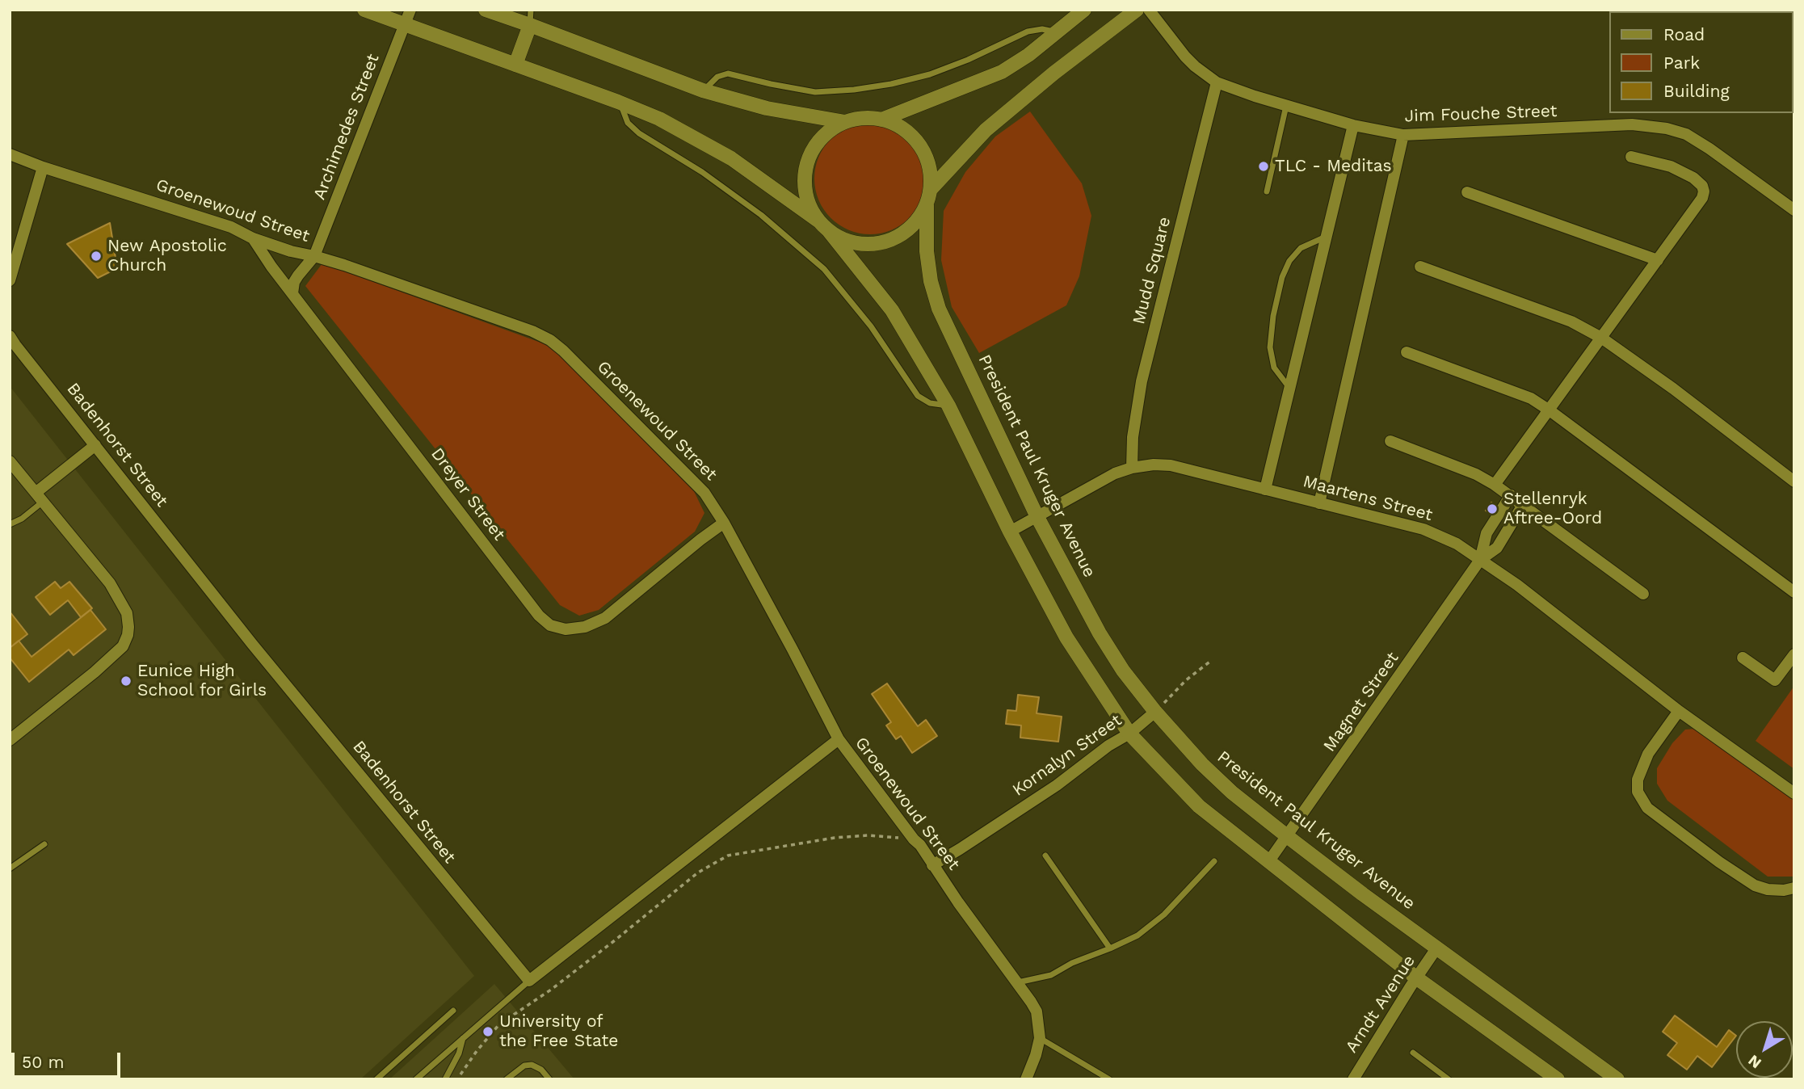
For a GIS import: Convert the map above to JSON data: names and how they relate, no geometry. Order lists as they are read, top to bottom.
{
  "streets": {
    "street": [
      "Jim Fouche Street",
      "Archimedes Street",
      "Groenewoud Street",
      "Mudd Square",
      "Badenhorst Street",
      "President Paul Kruger Avenue",
      "Dreyer Street",
      "Maartens Street",
      "Magnet Street",
      "Kornalyn Street",
      "Arndt Avenue"
    ]
  },
  "crossings": [
    ["Jim Fouche Street", "Mudd Square"],
    ["Archimedes Street", "Groenewoud Street"],
    ["Archimedes Street", "Dreyer Street"],
    ["Groenewoud Street", "Dreyer Street"],
    ["Groenewoud Street", "Kornalyn Street"],
    ["Mudd Square", "Maartens Street"],
    ["President Paul Kruger Avenue", "Maartens Street"],
    ["President Paul Kruger Avenue", "Magnet Street"],
    ["President Paul Kruger Avenue", "Kornalyn Street"],
    ["President Paul Kruger Avenue", "Arndt Avenue"],
    ["Maartens Street", "Magnet Street"]
  ],
  "places": [
    "TLC - Meditas",
    "New Apostolic Church",
    "Stellenryk Aftree-Oord",
    "Eunice High School for Girls",
    "University of the Free State"
  ],
  "legend": ["Road", "Park", "Building"],
  "scale_bar": "50 m",
  "north": "bottom left"
}
